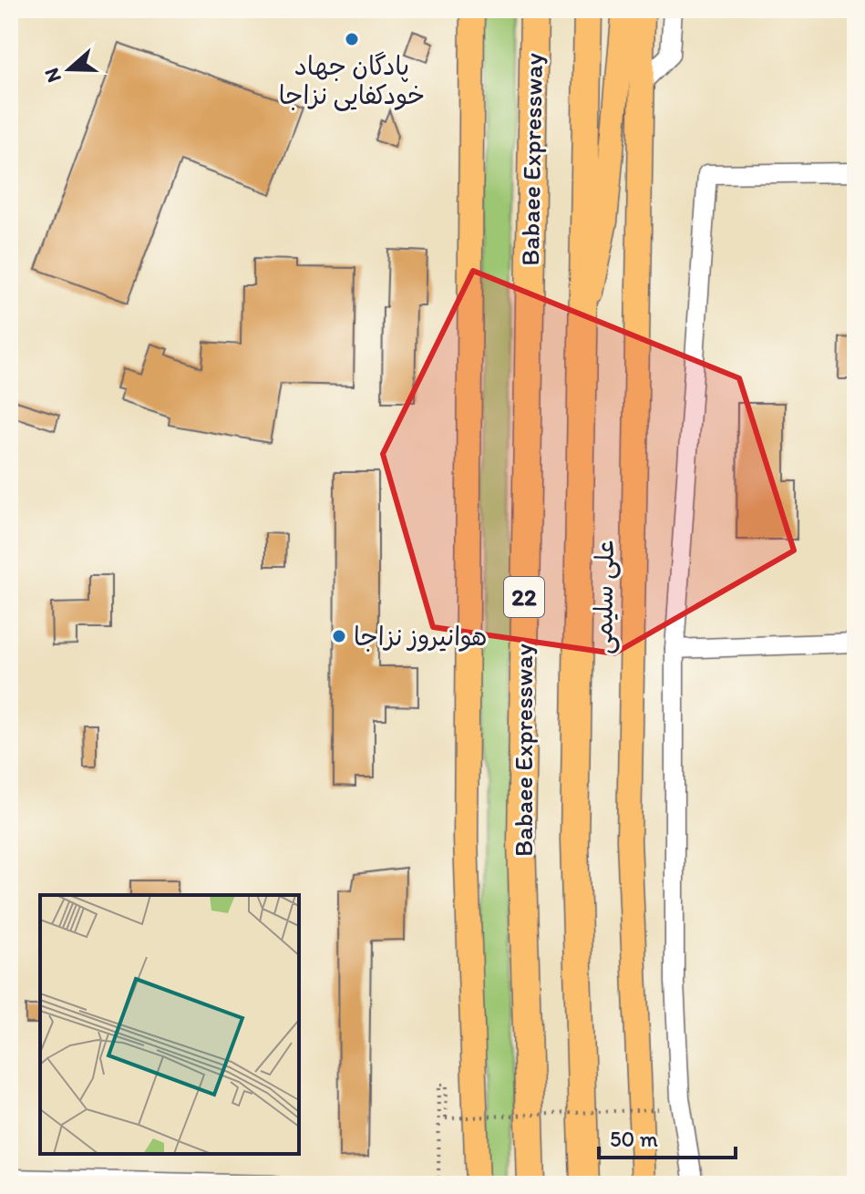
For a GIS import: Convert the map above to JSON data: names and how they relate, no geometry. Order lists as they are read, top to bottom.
{
  "streets": {
    "highway": ["Babaee Expressway", "22"],
    "main road": ["علی سلیمی"]
  },
  "places": ["پادگان جهاد خودکفایی نزاجا", "هوانیروز نزاجا"],
  "scale_bar": "50 m",
  "north": "left"
}
